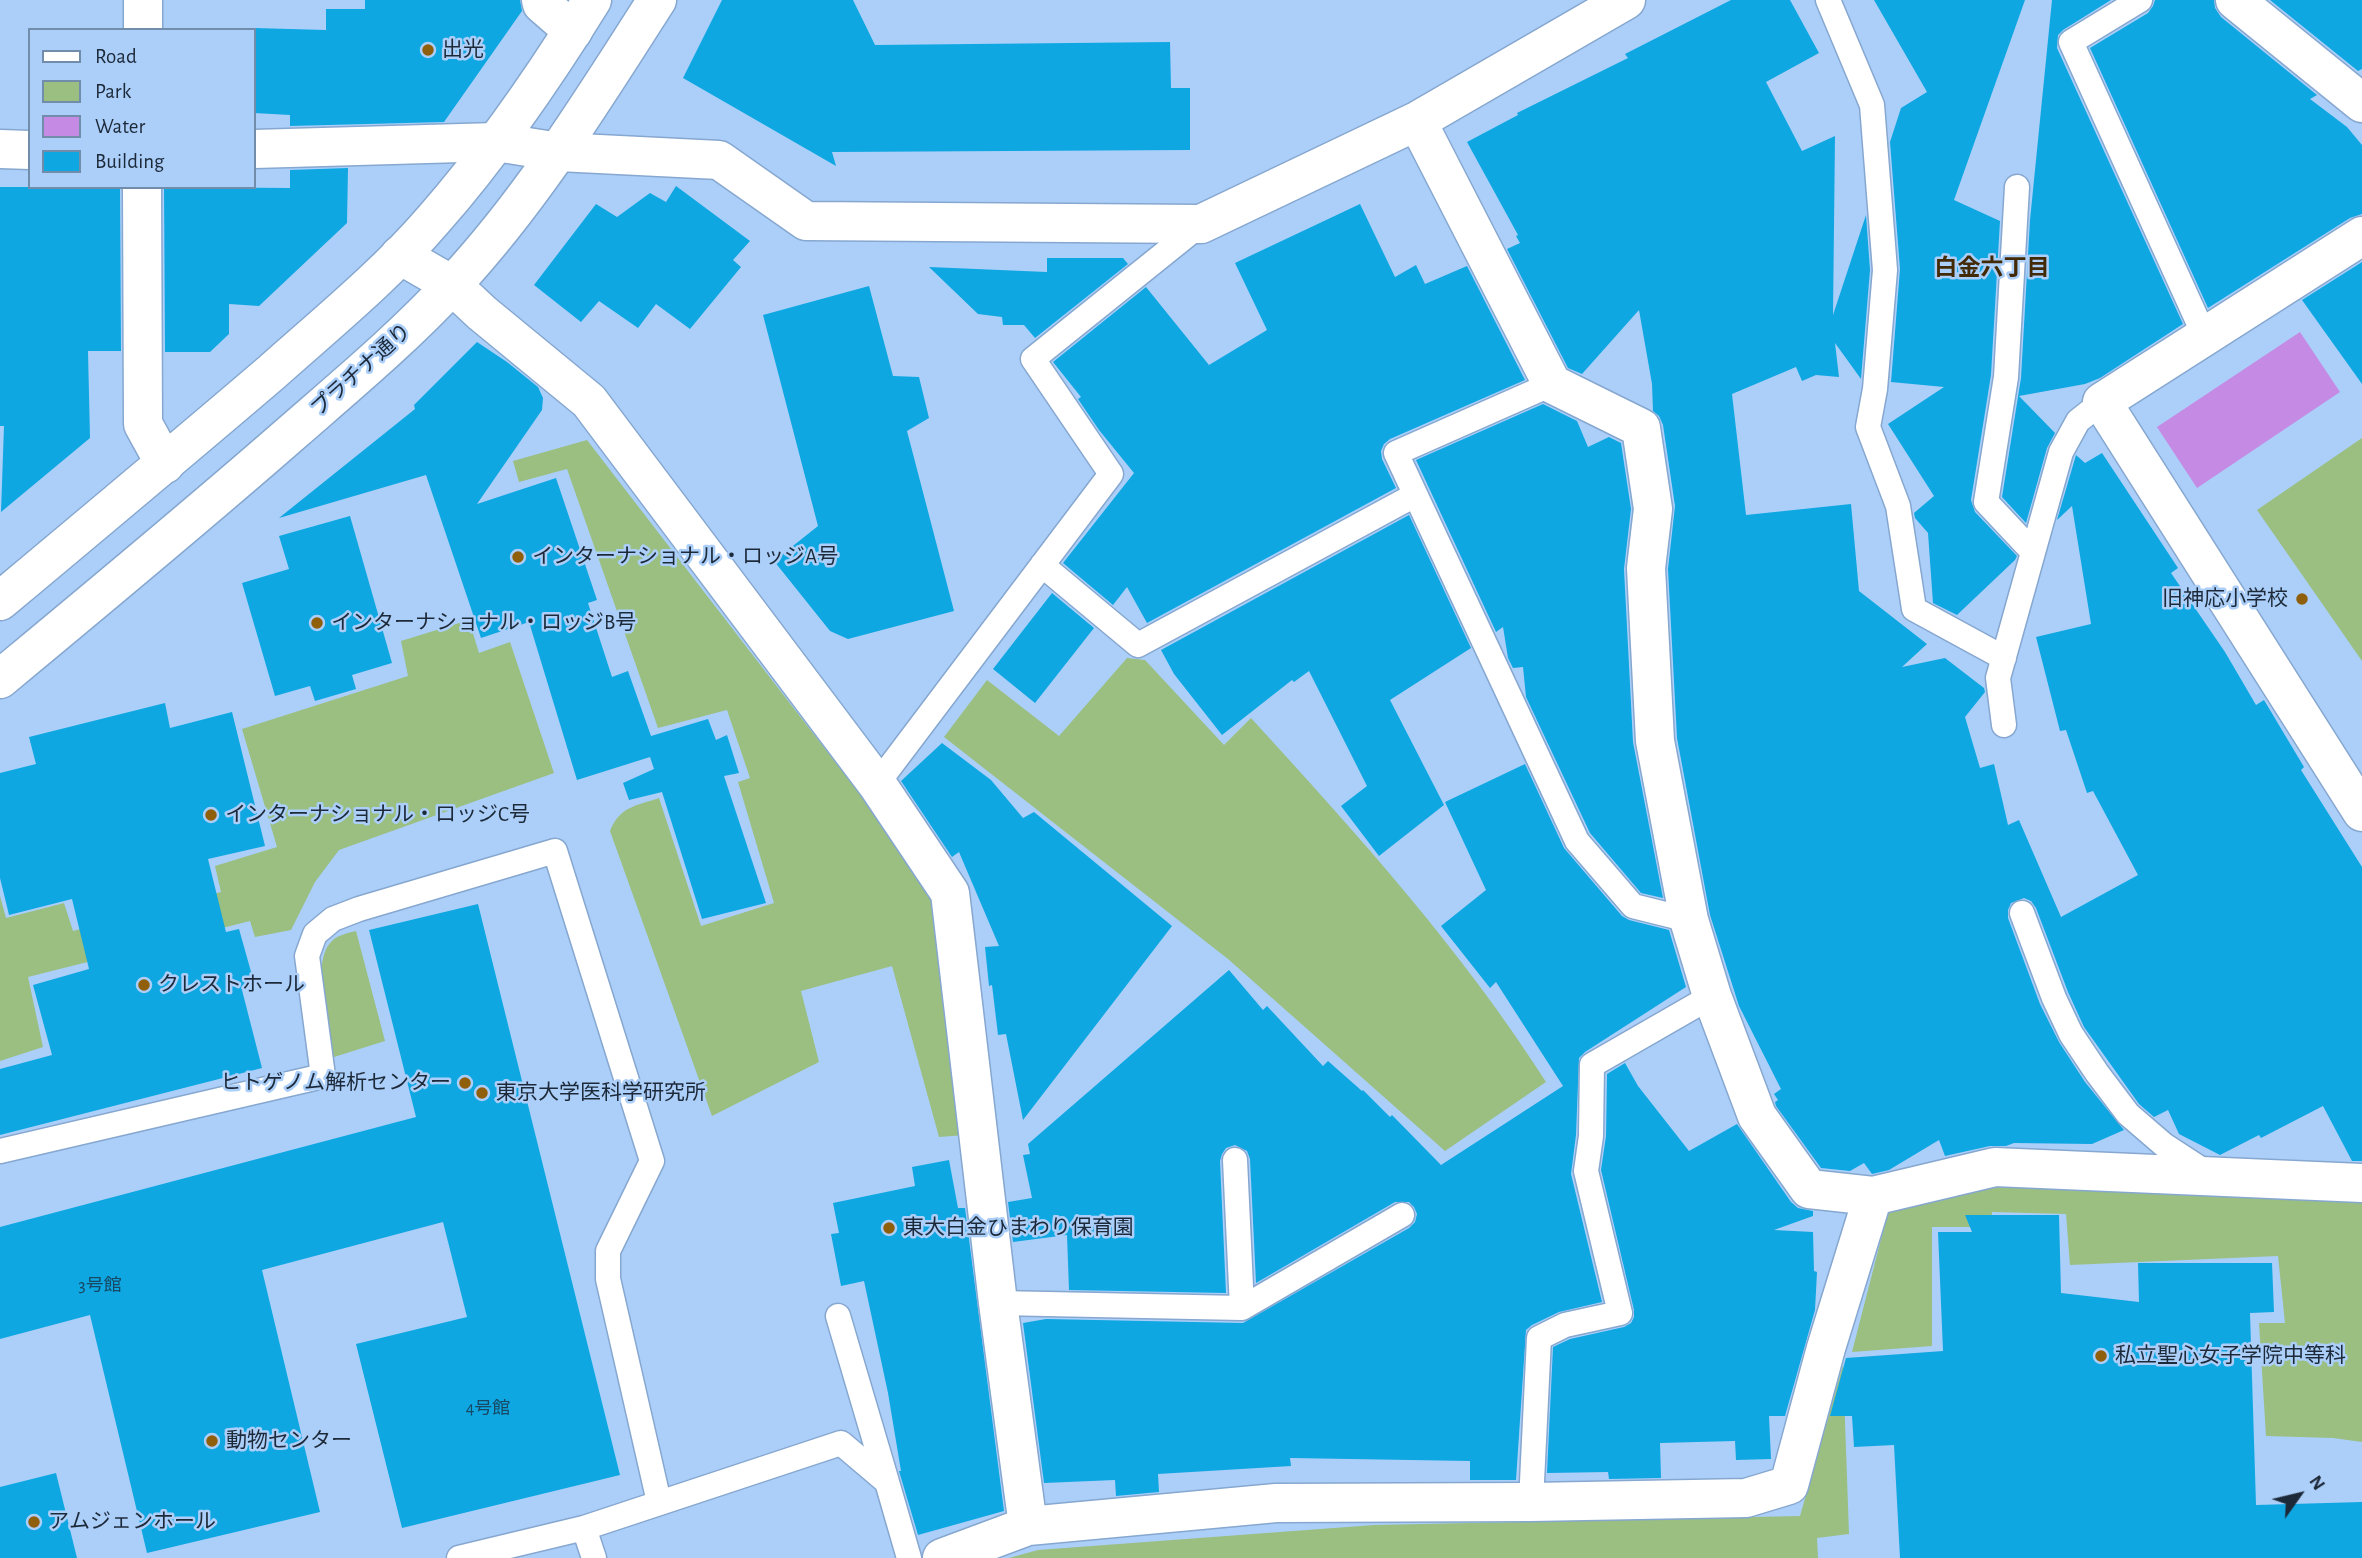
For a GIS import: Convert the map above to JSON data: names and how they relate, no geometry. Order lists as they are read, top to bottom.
{
  "streets": {
    "street": ["プラチナ通り"]
  },
  "districts": ["白金六丁目"],
  "places": [
    "出光",
    "インターナショナル・ロッジA号",
    "旧神応小学校",
    "インターナショナル・ロッジB号",
    "インターナショナル・ロッジC号",
    "クレストホール",
    "ヒトゲノム解析センター",
    "東京大学医科学研究所",
    "東大白金ひまわり保育園",
    "私立聖心女子学院中等科",
    "動物センター",
    "アムジェンホール"
  ],
  "house_numbers": ["3号館", "4号館"],
  "legend": [
    "Road",
    "Park",
    "Water",
    "Building"
  ],
  "north": "top right"
}
